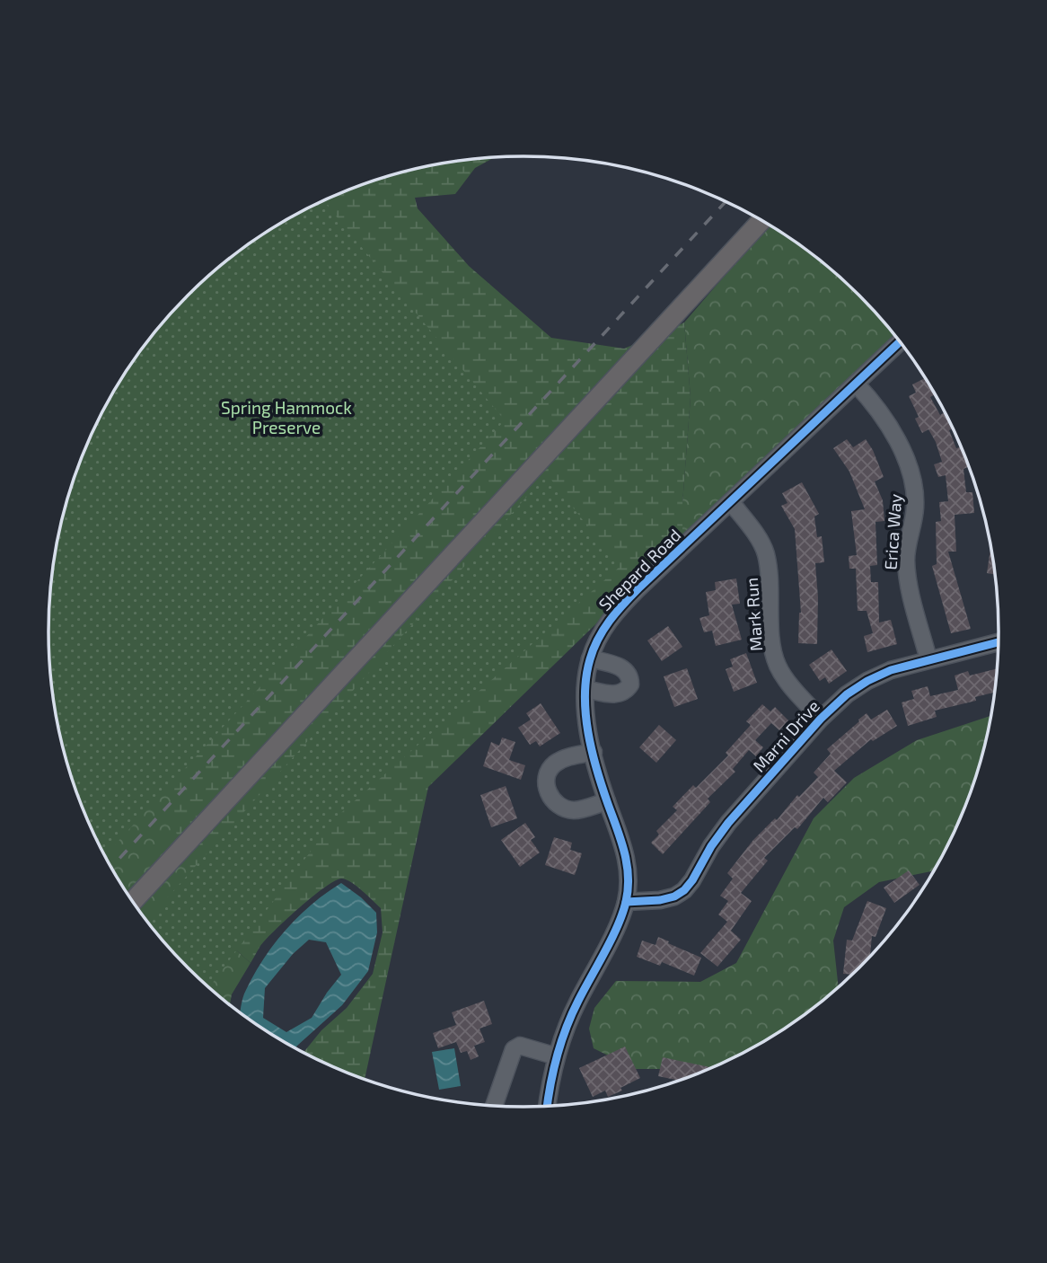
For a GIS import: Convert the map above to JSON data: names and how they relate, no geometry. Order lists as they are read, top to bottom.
{
  "streets": {
    "street": [
      "Erica Way",
      "Shepard Road",
      "Mark Run",
      "Marni Drive"
    ]
  },
  "crossings": [
    ["Erica Way", "Shepard Road"],
    ["Erica Way", "Marni Drive"],
    ["Shepard Road", "Mark Run"],
    ["Shepard Road", "Marni Drive"],
    ["Mark Run", "Marni Drive"]
  ],
  "parks": ["Spring Hammock Preserve"]
}
